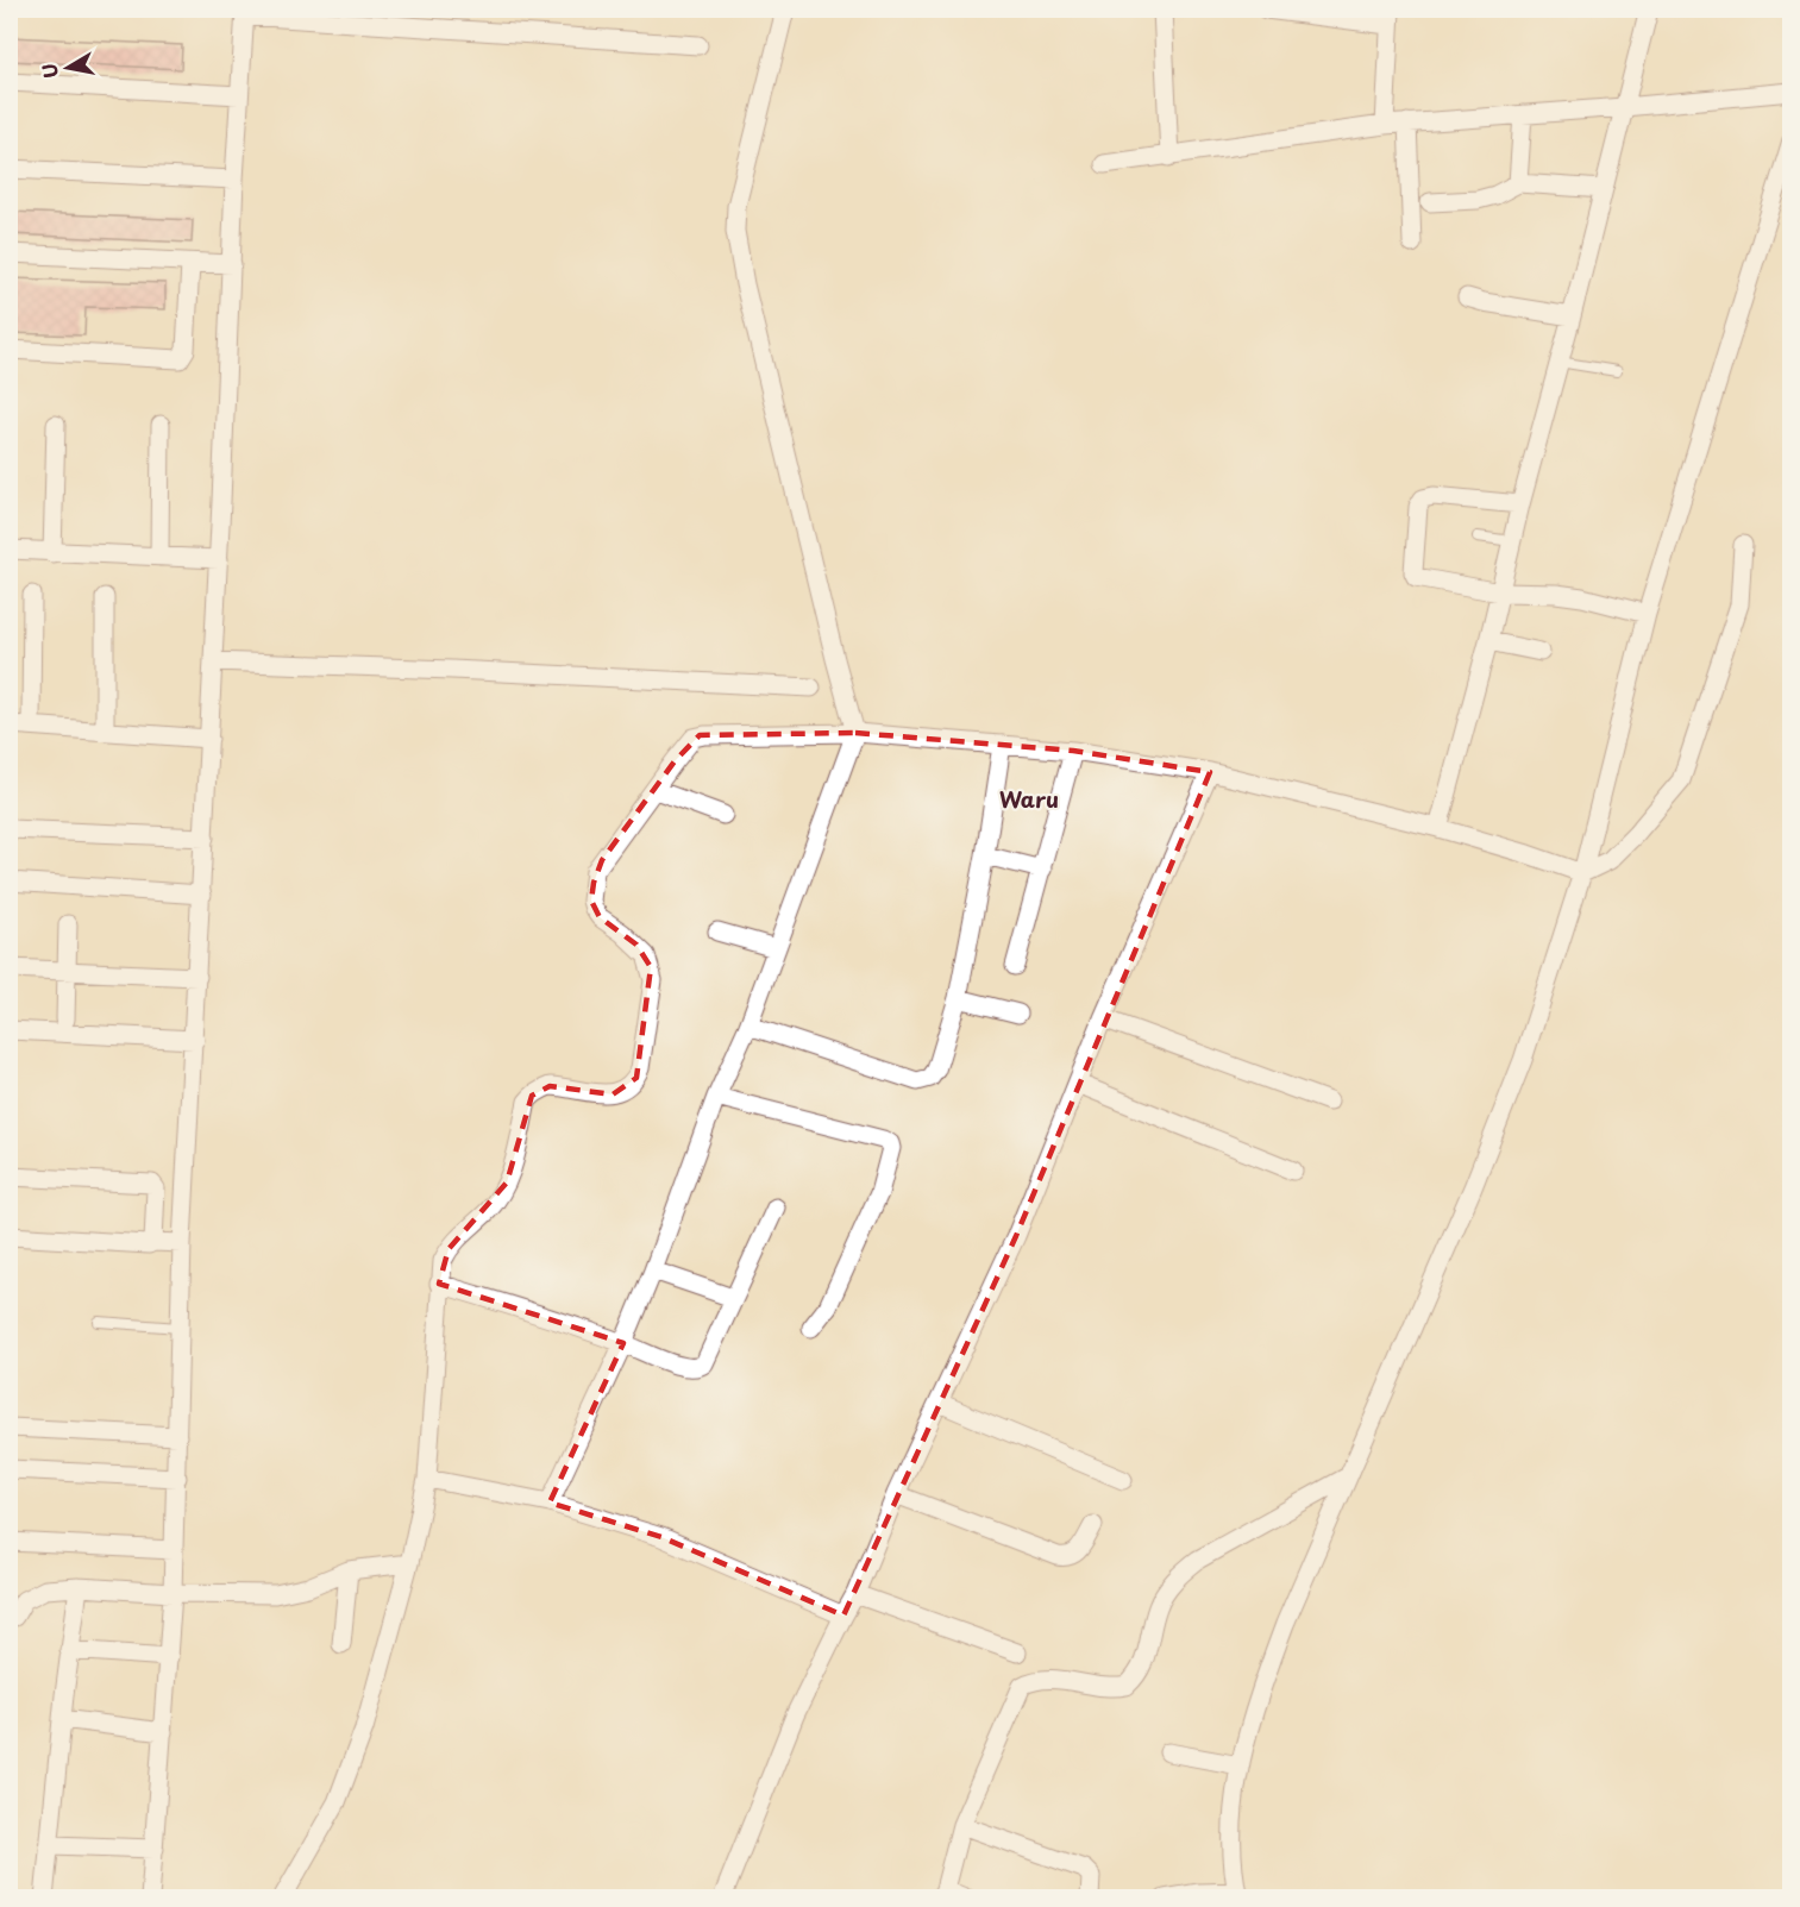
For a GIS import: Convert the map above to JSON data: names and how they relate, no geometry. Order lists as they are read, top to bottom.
{
  "districts": ["Waru"],
  "north": "left"
}
